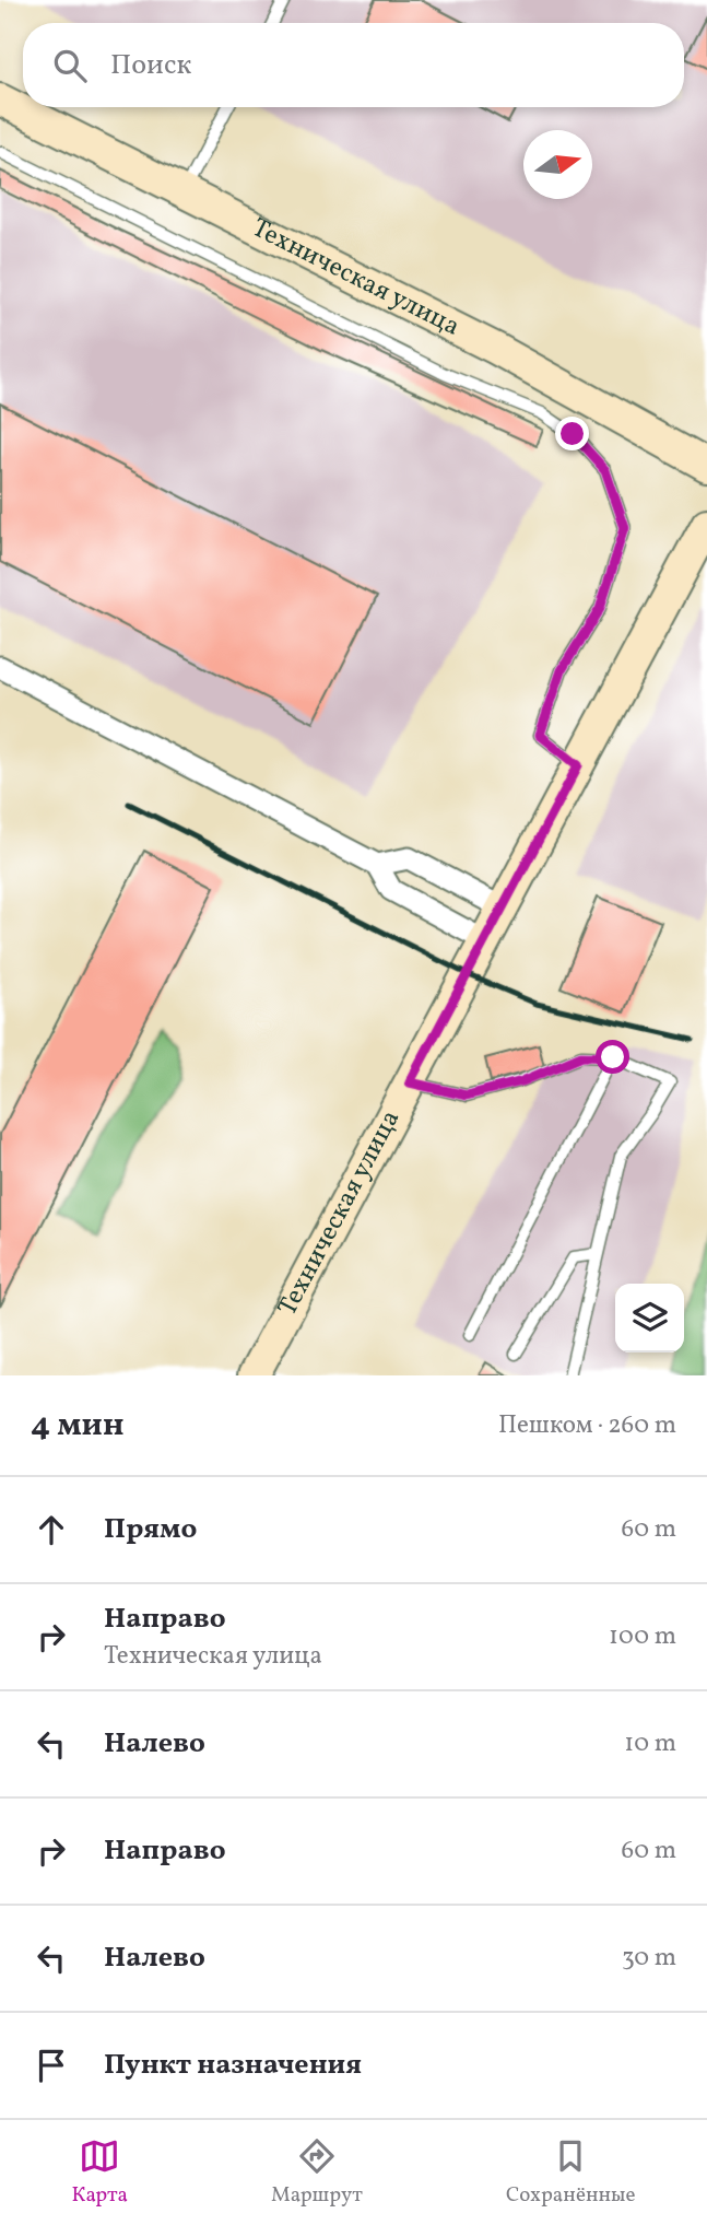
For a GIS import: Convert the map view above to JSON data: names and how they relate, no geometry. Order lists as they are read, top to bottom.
{
  "streets": {
    "street": ["Техническая улица"]
  },
  "north": "right",
  "page": {
    "search": "Поиск",
    "heading": ["4 мин", "Пешком · 260 m"],
    "list": [
      ["Прямо", "60 m"],
      ["Направо", "Техническая улица", "100 m"],
      ["Налево", "10 m"],
      ["Направо", "60 m"],
      ["Налево", "30 m"],
      "Пункт назначения"
    ],
    "nav": ["Карта", "Маршрут", "Сохранённые"]
  }
}
